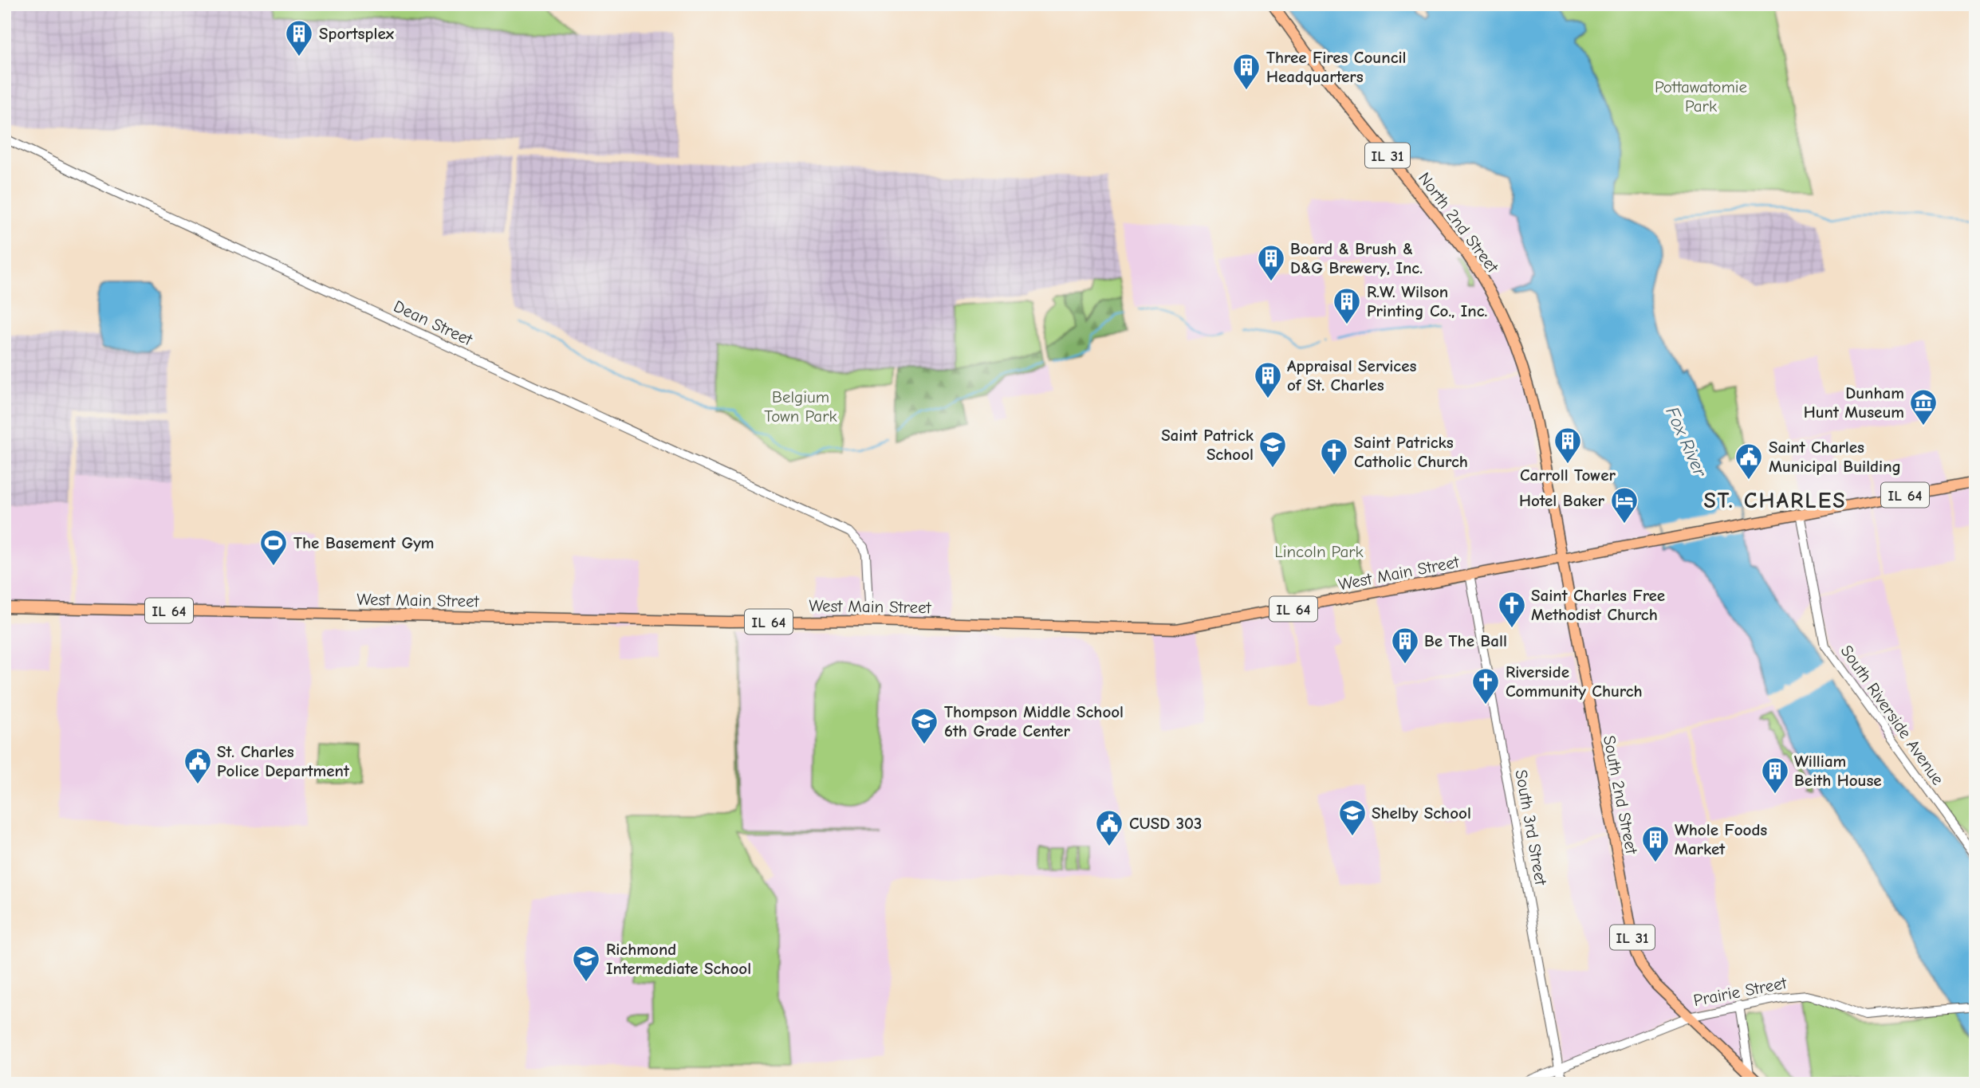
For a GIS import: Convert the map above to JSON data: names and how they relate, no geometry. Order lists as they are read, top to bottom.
{
  "streets": {
    "main road": [
      "IL 31",
      "North 2nd Street",
      "IL 64",
      "West Main Street",
      "South 2nd Street"
    ],
    "street": [
      "Dean Street",
      "South Riverside Avenue",
      "South 3rd Street",
      "Prairie Street"
    ]
  },
  "crossings": [
    ["IL 31", "South 2nd Street"],
    ["IL 31", "Prairie Street"],
    ["North 2nd Street", "IL 64"],
    ["North 2nd Street", "West Main Street"],
    ["North 2nd Street", "South 2nd Street"],
    ["Dean Street", "West Main Street"],
    ["IL 64", "West Main Street"],
    ["IL 64", "South Riverside Avenue"],
    ["IL 64", "South 2nd Street"],
    ["West Main Street", "South 2nd Street"],
    ["West Main Street", "South 3rd Street"],
    ["South 2nd Street", "Prairie Street"],
    ["South 3rd Street", "Prairie Street"]
  ],
  "districts": ["ST. CHARLES"],
  "water": ["Fox River"],
  "parks": ["Pottawatomie Park", "Belgium Town Park", "Lincoln Park"],
  "places": {
    "building": [
      "Sportsplex",
      "Three Fires Council Headquarters",
      "Board & Brush & D&G Brewery, Inc.",
      "R.W. Wilson Printing Co., Inc.",
      "Appraisal Services of St. Charles",
      "Carroll Tower",
      "Be The Ball",
      "William Beith House",
      "Whole Foods Market"
    ],
    "museum": ["Dunham Hunt Museum"],
    "school or university": [
      "Saint Patrick School",
      "Thompson Middle School 6th Grade Center",
      "Shelby School",
      "Richmond Intermediate School"
    ],
    "church": ["Saint Patricks Catholic Church", "Saint Charles Free Methodist Church", "Riverside Community Church"],
    "public building": ["Saint Charles Municipal Building", "St. Charles Police Department", "CUSD 303"],
    "hotel": ["Hotel Baker"],
    "sports": ["The Basement Gym"]
  }
}
